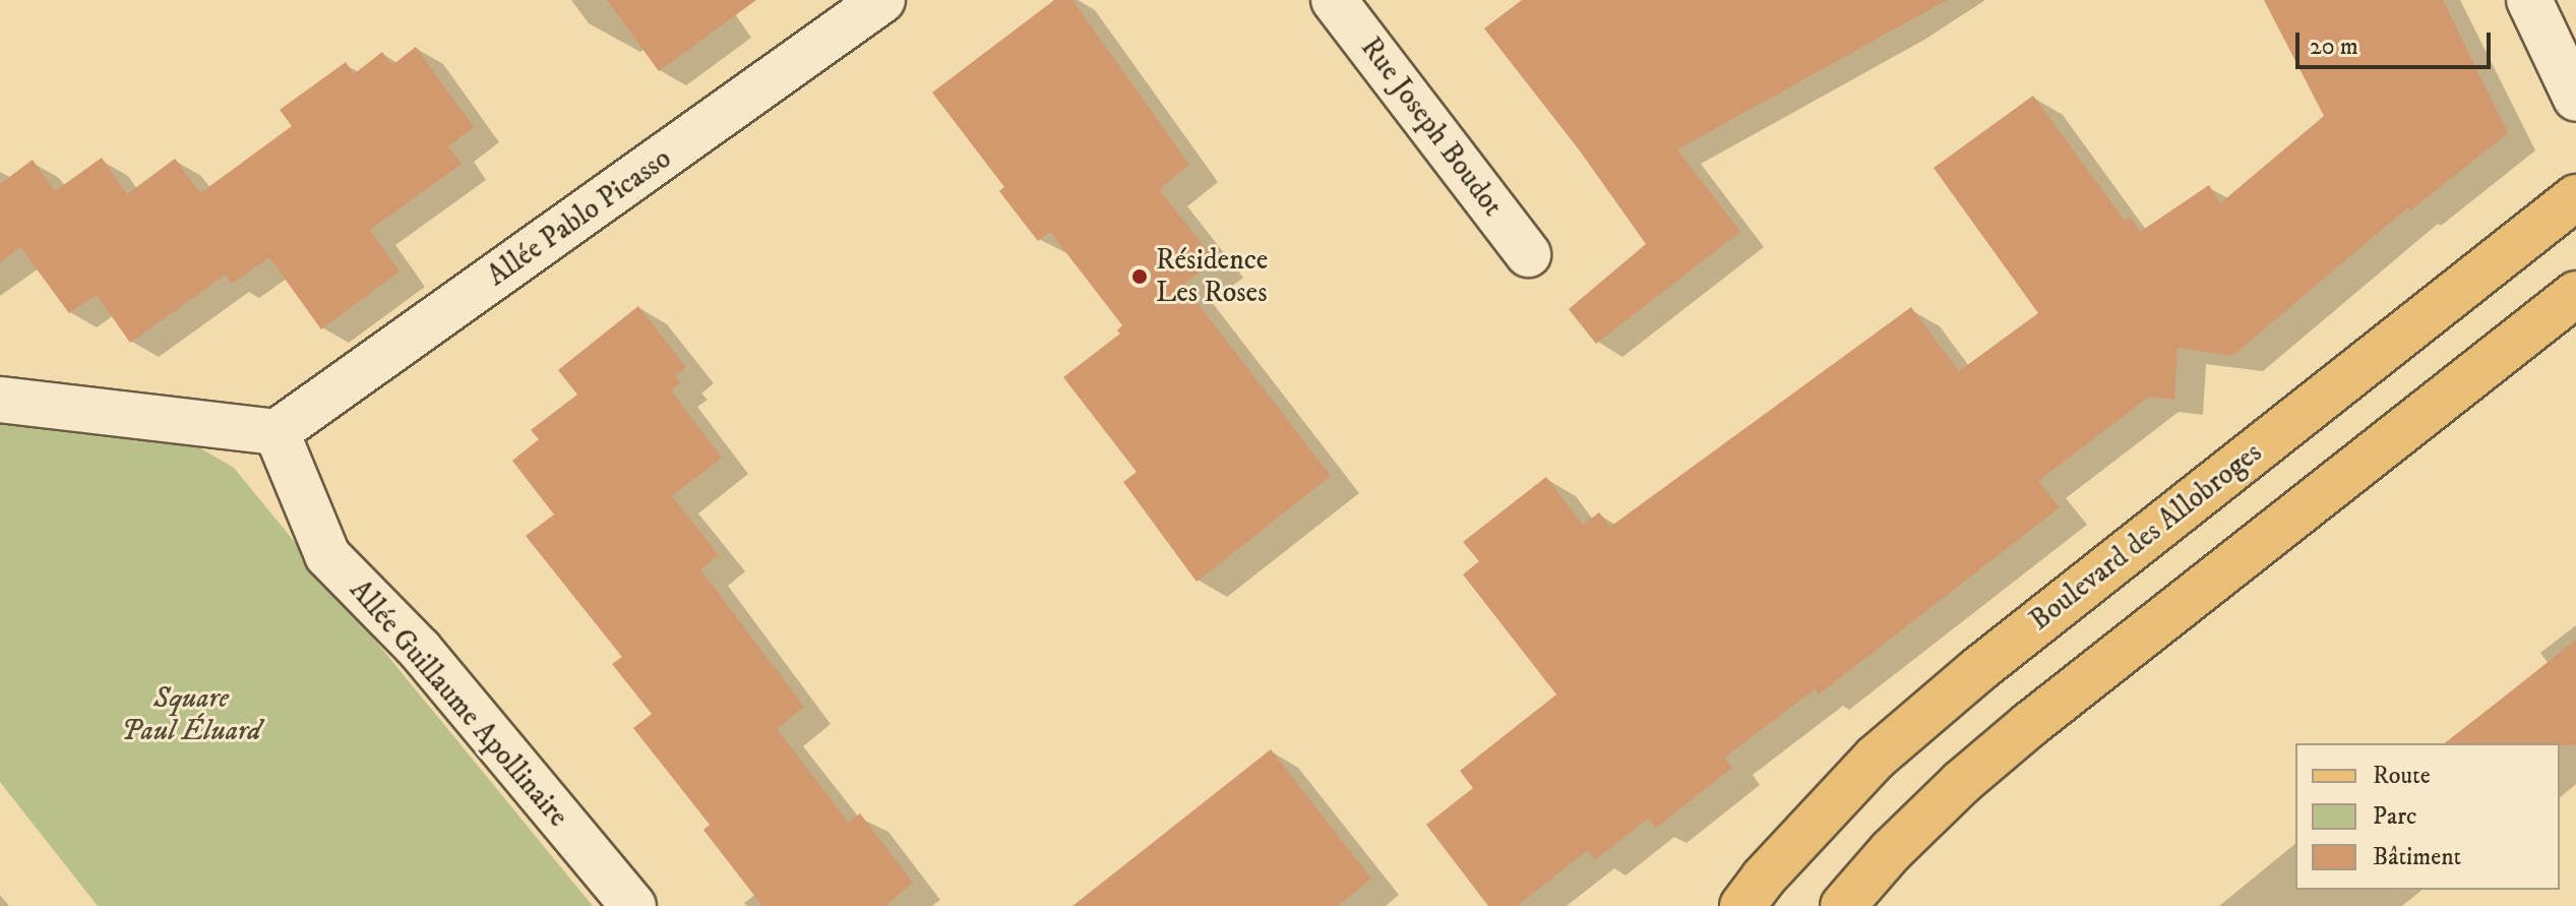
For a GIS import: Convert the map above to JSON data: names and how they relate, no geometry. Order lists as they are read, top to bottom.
{
  "streets": {
    "main road": ["Boulevard des Allobroges"],
    "street": ["Rue Joseph Boudot", "Allée Pablo Picasso", "Allée Guillaume Apollinaire"]
  },
  "crossings": [
    ["Allée Pablo Picasso", "Allée Guillaume Apollinaire"]
  ],
  "parks": ["Square Paul Éluard"],
  "places": ["Résidence Les Roses"],
  "legend": ["Route", "Parc", "Bâtiment"],
  "scale_bar": "20 m"
}
